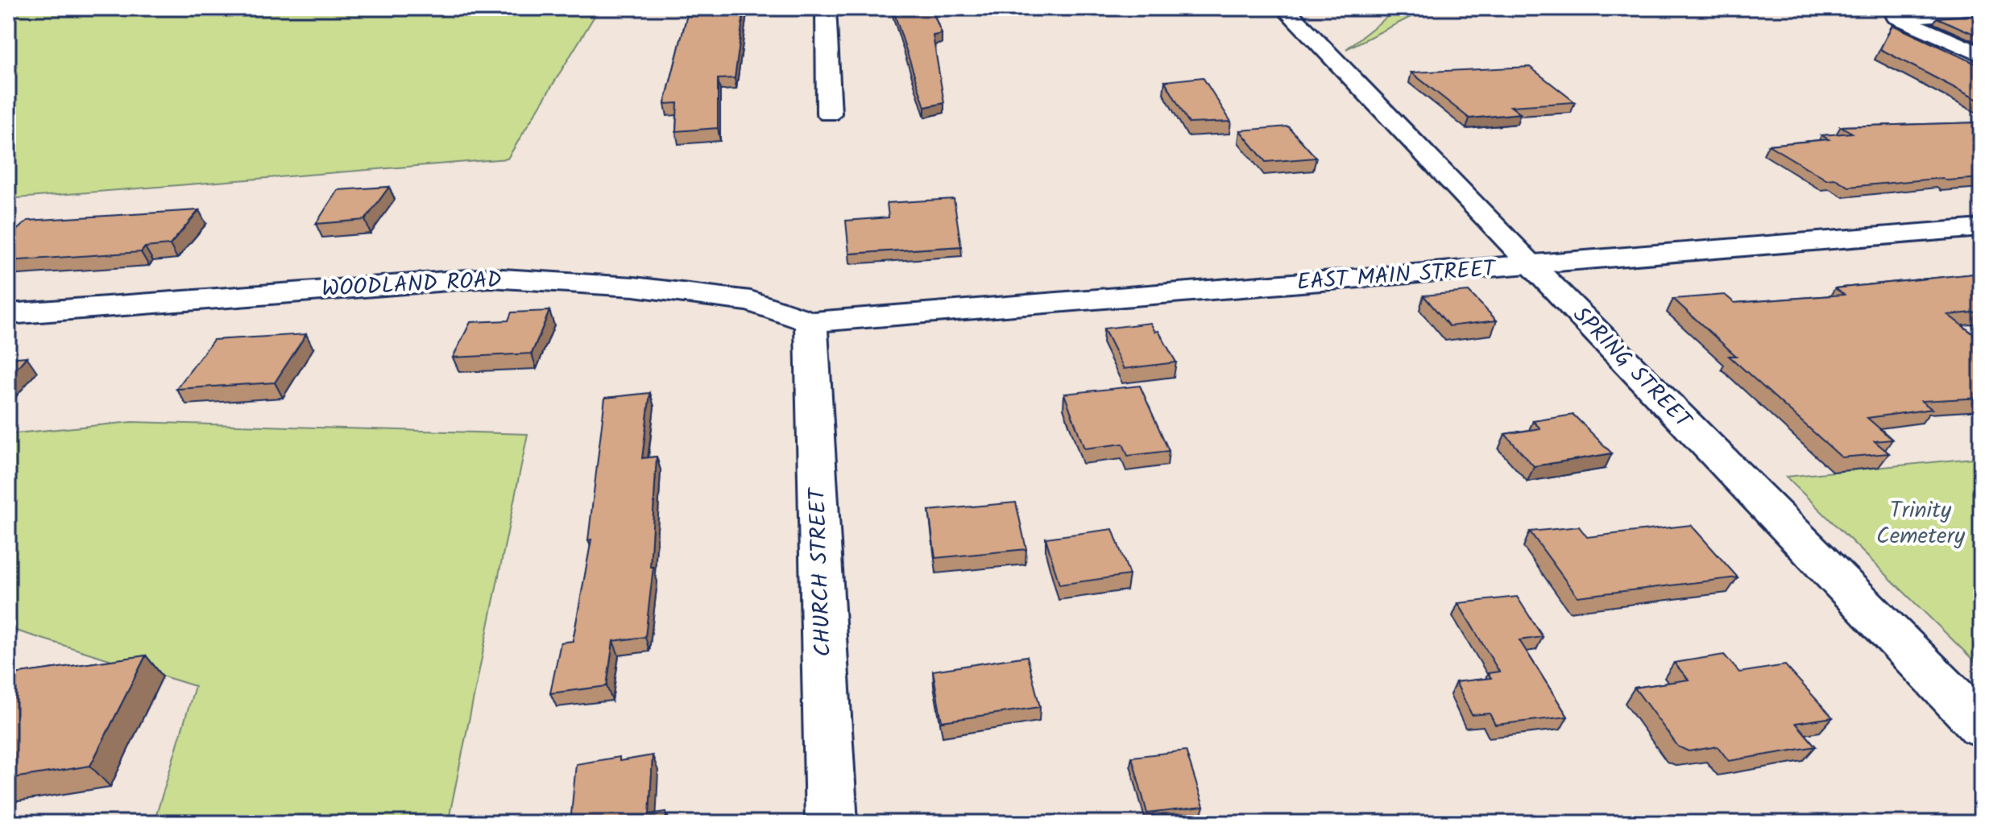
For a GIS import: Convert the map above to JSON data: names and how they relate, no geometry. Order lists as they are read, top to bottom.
{
  "streets": {
    "street": [
      "EAST MAIN STREET",
      "WOODLAND ROAD",
      "SPRING STREET",
      "CHURCH STREET"
    ]
  },
  "crossings": [
    ["EAST MAIN STREET", "WOODLAND ROAD"],
    ["EAST MAIN STREET", "SPRING STREET"],
    ["EAST MAIN STREET", "CHURCH STREET"],
    ["WOODLAND ROAD", "CHURCH STREET"]
  ],
  "parks": ["Trinity Cemetery"]
}
